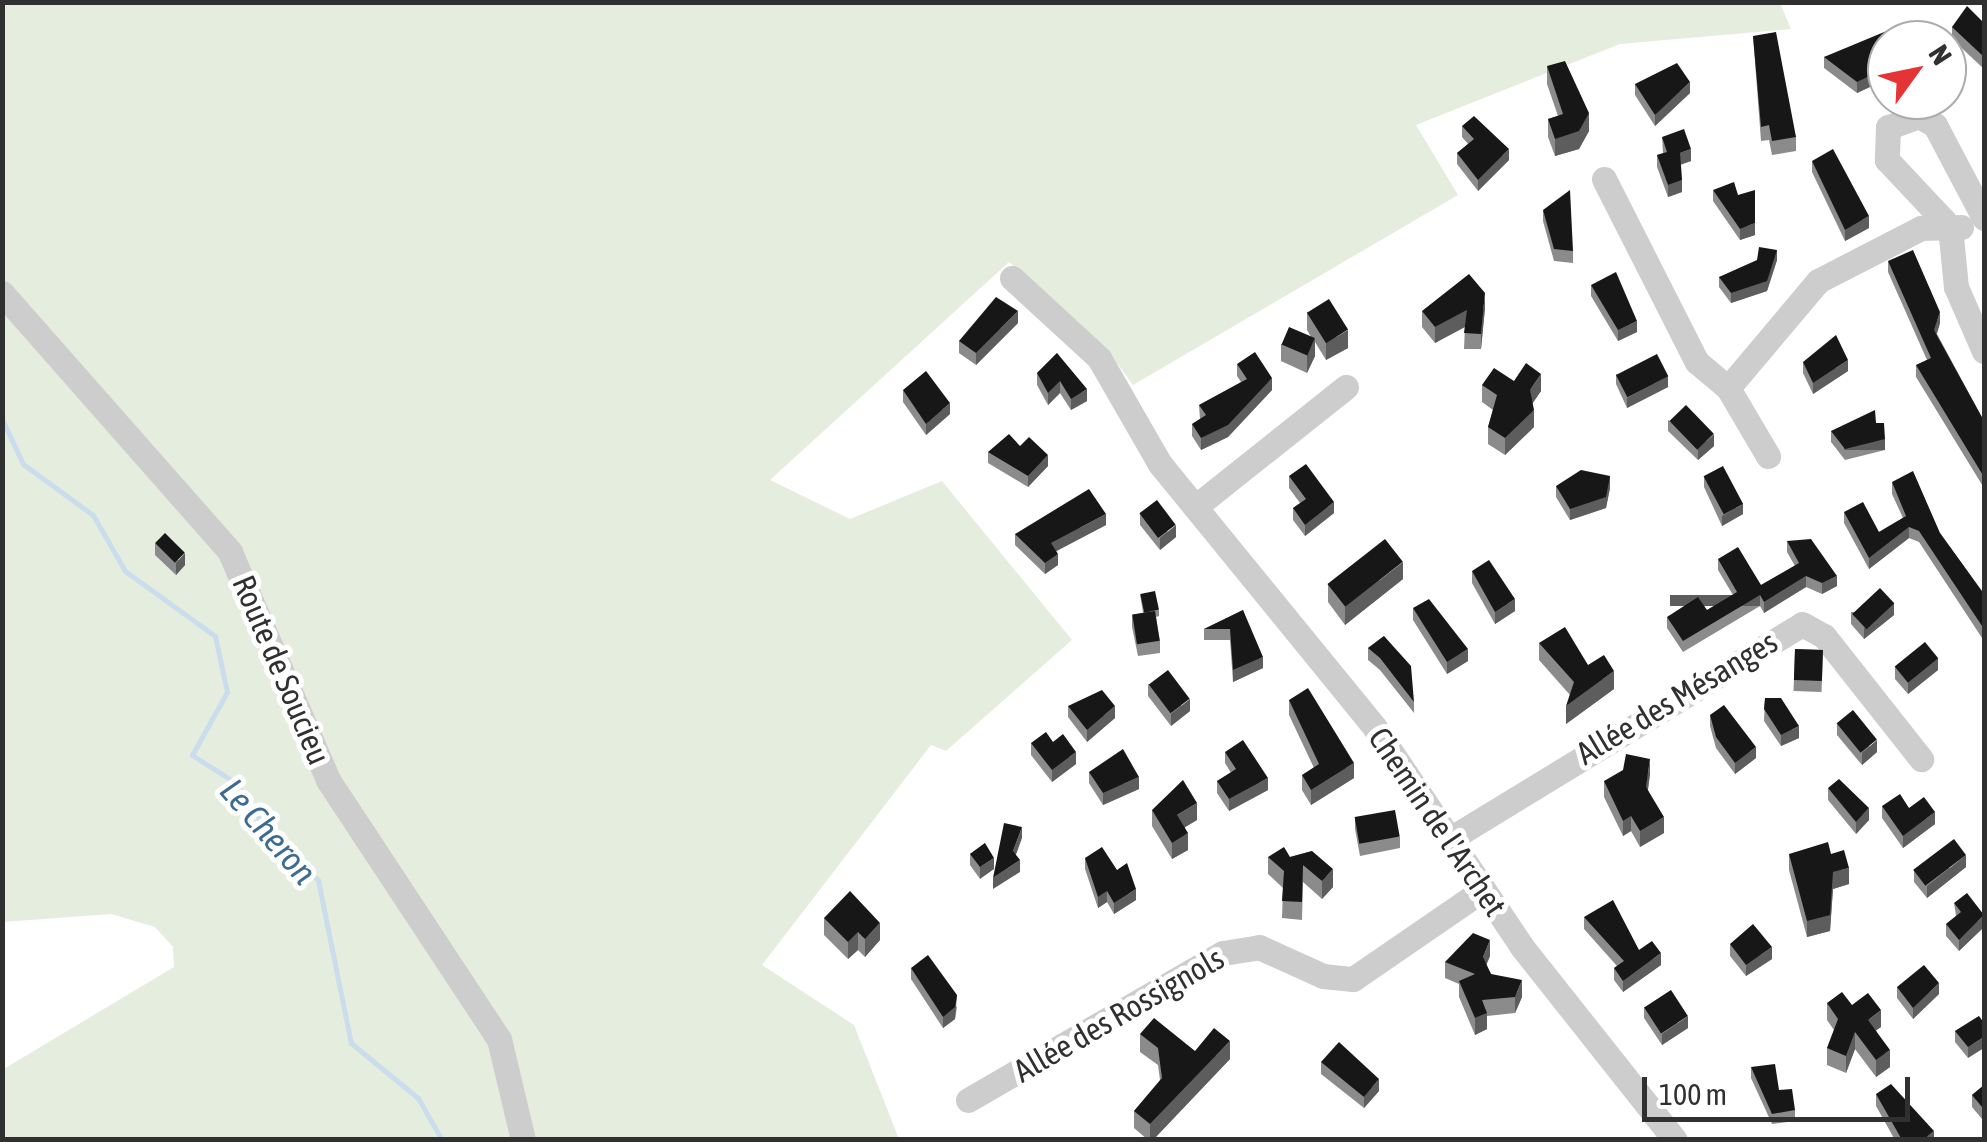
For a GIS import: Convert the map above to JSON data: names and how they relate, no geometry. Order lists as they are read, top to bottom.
{
  "streets": {
    "street": [
      "Route de Soucieu",
      "Allée des Mésanges",
      "Chemin de l'Archet",
      "Allée des Rossignols"
    ]
  },
  "crossings": [
    ["Allée des Mésanges", "Chemin de l'Archet"],
    ["Chemin de l'Archet", "Allée des Rossignols"]
  ],
  "water": ["Le Cheron"],
  "scale_bar": "100 m",
  "north": "top right"
}
